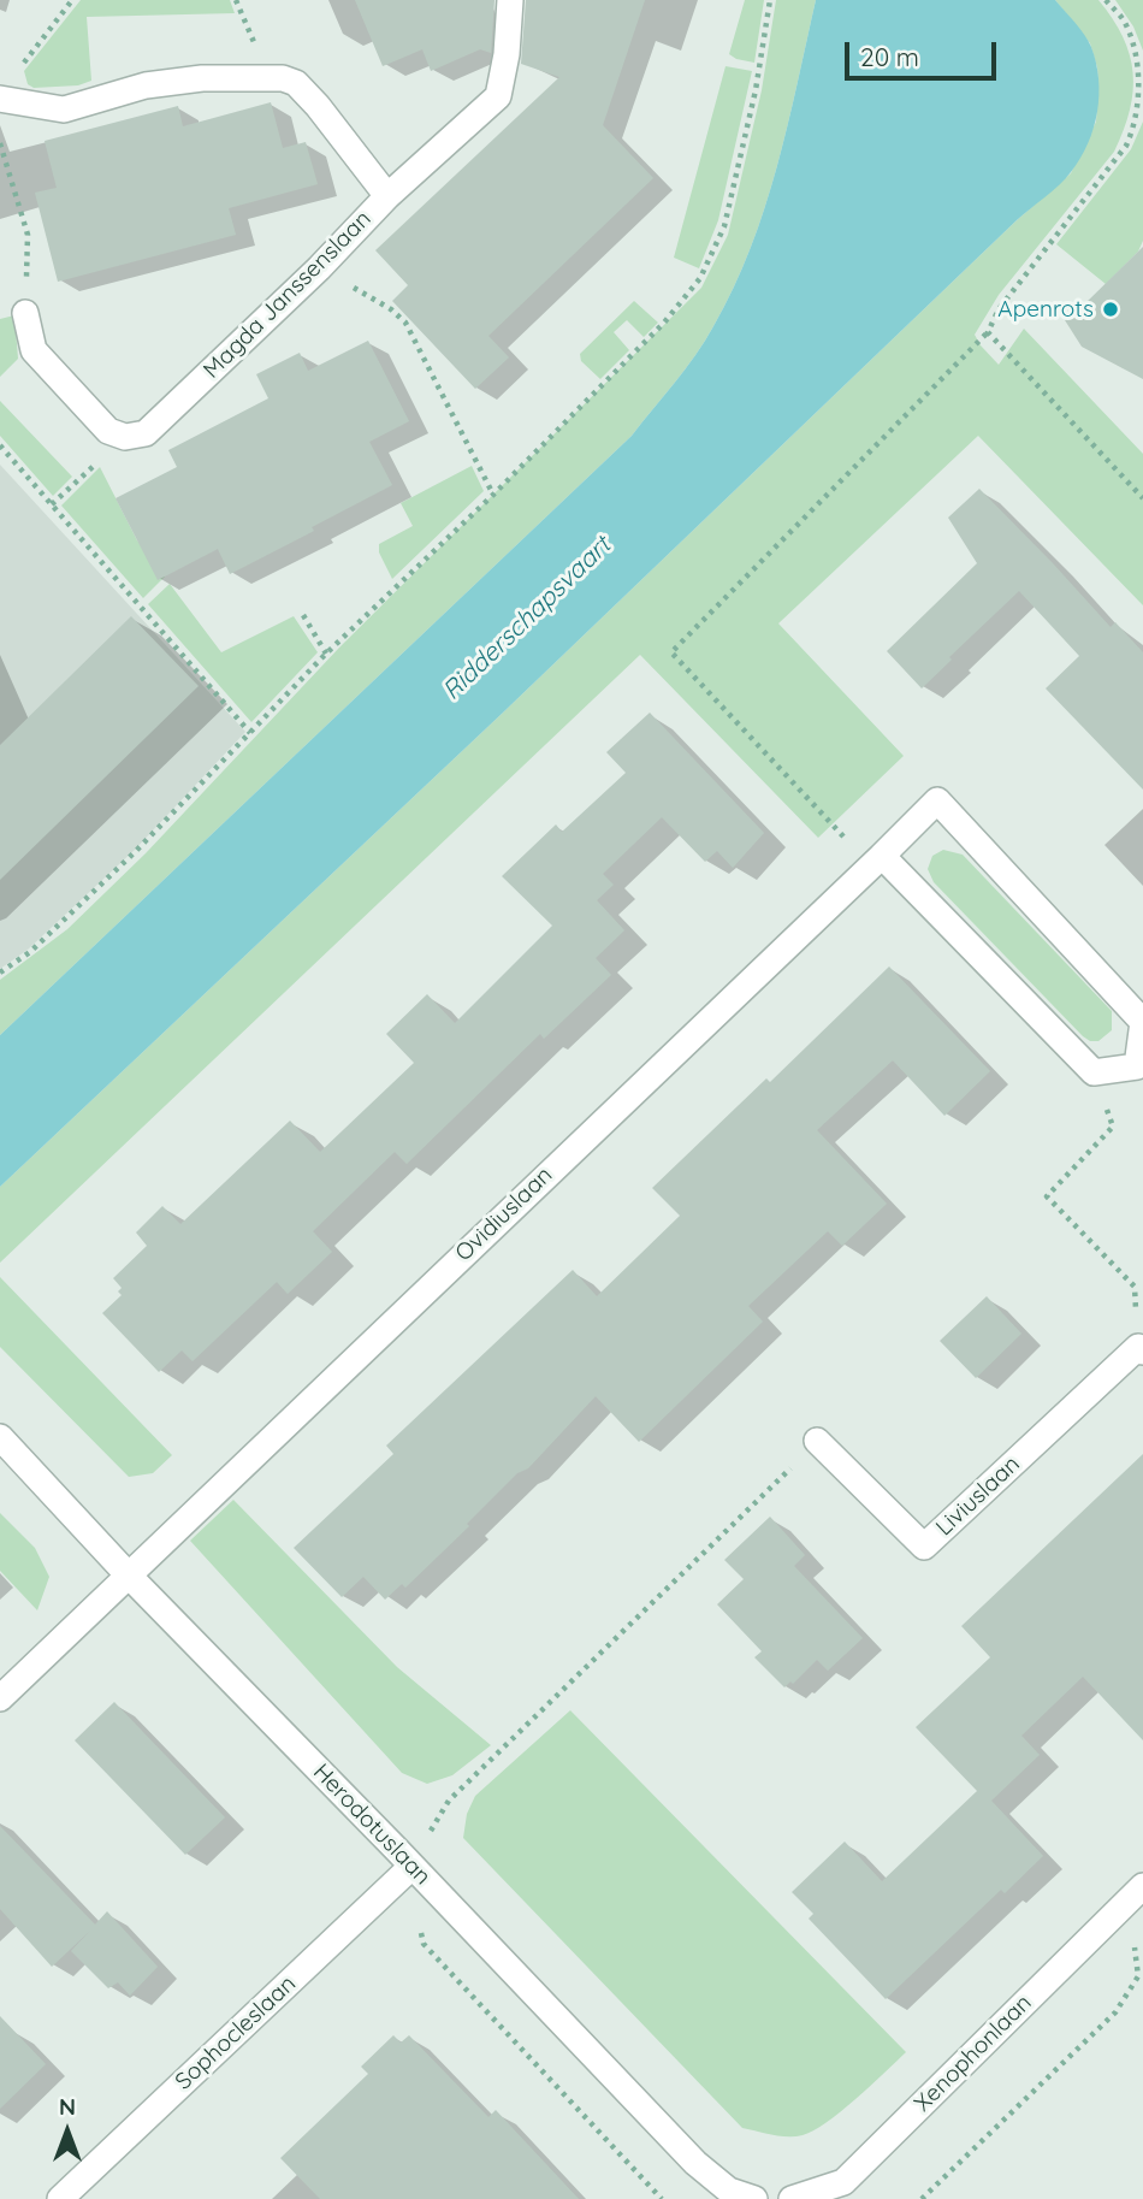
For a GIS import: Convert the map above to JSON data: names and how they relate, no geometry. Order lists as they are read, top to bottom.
{
  "streets": {
    "street": [
      "Magda Janssenslaan",
      "Ovidiuslaan",
      "Liviuslaan",
      "Herodotuslaan",
      "Sophocleslaan",
      "Xenophonlaan"
    ]
  },
  "crossings": [
    ["Ovidiuslaan", "Herodotuslaan"],
    ["Herodotuslaan", "Sophocleslaan"]
  ],
  "water": ["Ridderschapsvaart"],
  "places": ["Apenrots"],
  "scale_bar": "20 m",
  "north": "top"
}
